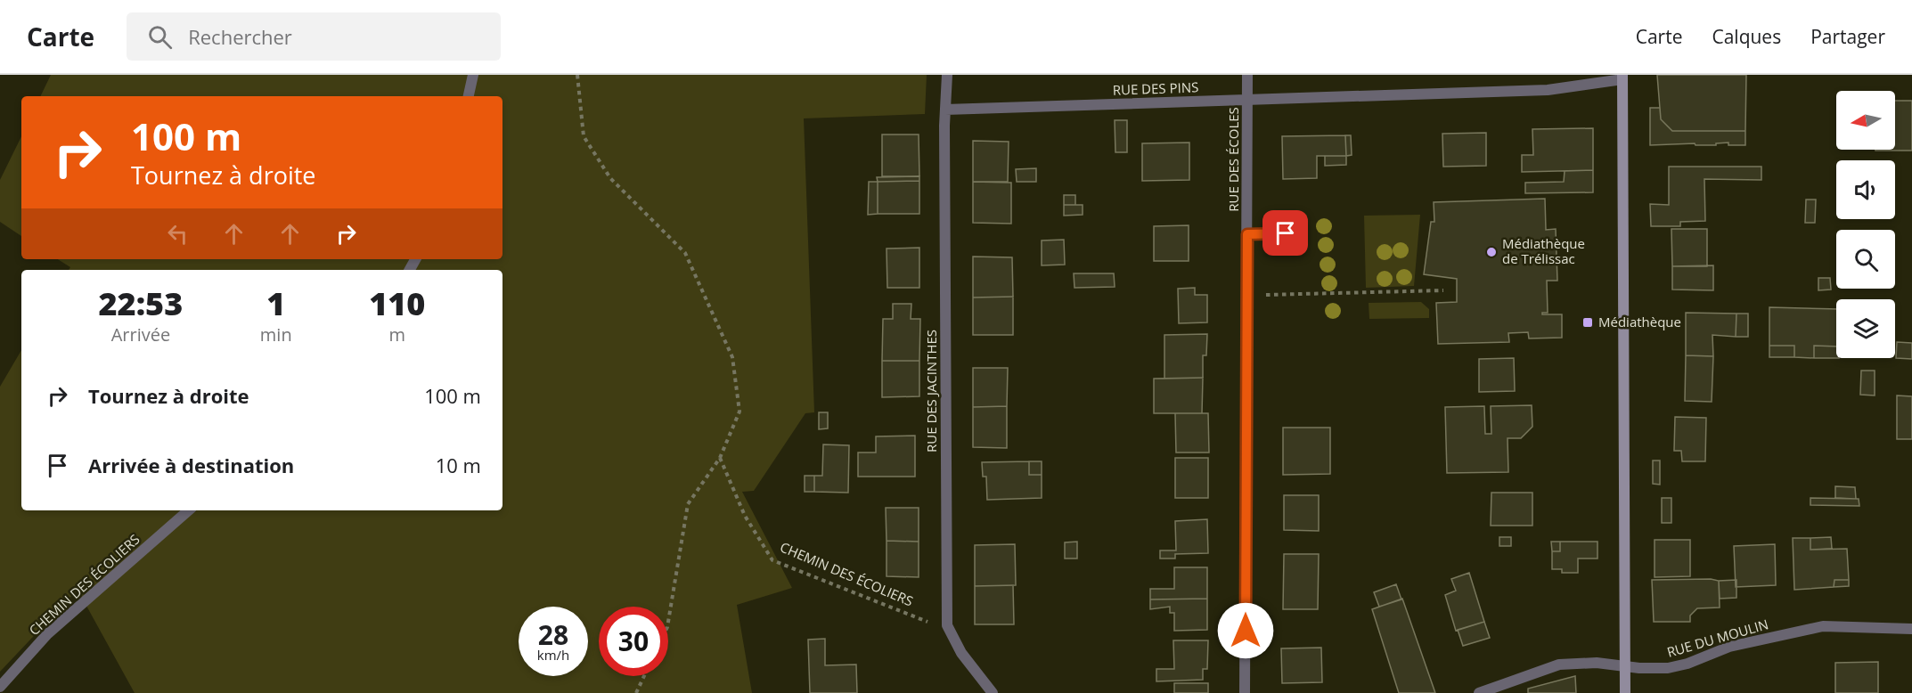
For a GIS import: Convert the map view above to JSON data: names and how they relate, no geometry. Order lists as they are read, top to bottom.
{
  "streets": {
    "street": [
      "RUE DES PINS",
      "RUE DES ÉCOLES",
      "RUE DES JACINTHES",
      "CHEMIN DES ÉCOLIERS",
      "RUE DU MOULIN"
    ]
  },
  "crossings": [
    ["RUE DES PINS", "RUE DES ÉCOLES"],
    ["RUE DES PINS", "RUE DES JACINTHES"],
    ["RUE DES JACINTHES", "CHEMIN DES ÉCOLIERS"]
  ],
  "places": {
    "other": ["Médiathèque de Trélissac"],
    "transit": ["Médiathèque"]
  },
  "north": "left",
  "page": {
    "header": "Carte",
    "search": "Rechercher",
    "nav": ["Carte", "Calques", "Partager"],
    "turn": ["100 m", "Tournez à droite"],
    "eta": [
      "22:53",
      "Arrivée",
      "1",
      "min",
      "110",
      "m"
    ],
    "list": [
      {
        "name": "Tournez à droite",
        "value": "100 m"
      },
      {
        "name": "Arrivée à destination",
        "value": "10 m"
      }
    ],
    "speed": "28 km/h",
    "limit": "30"
  }
}
